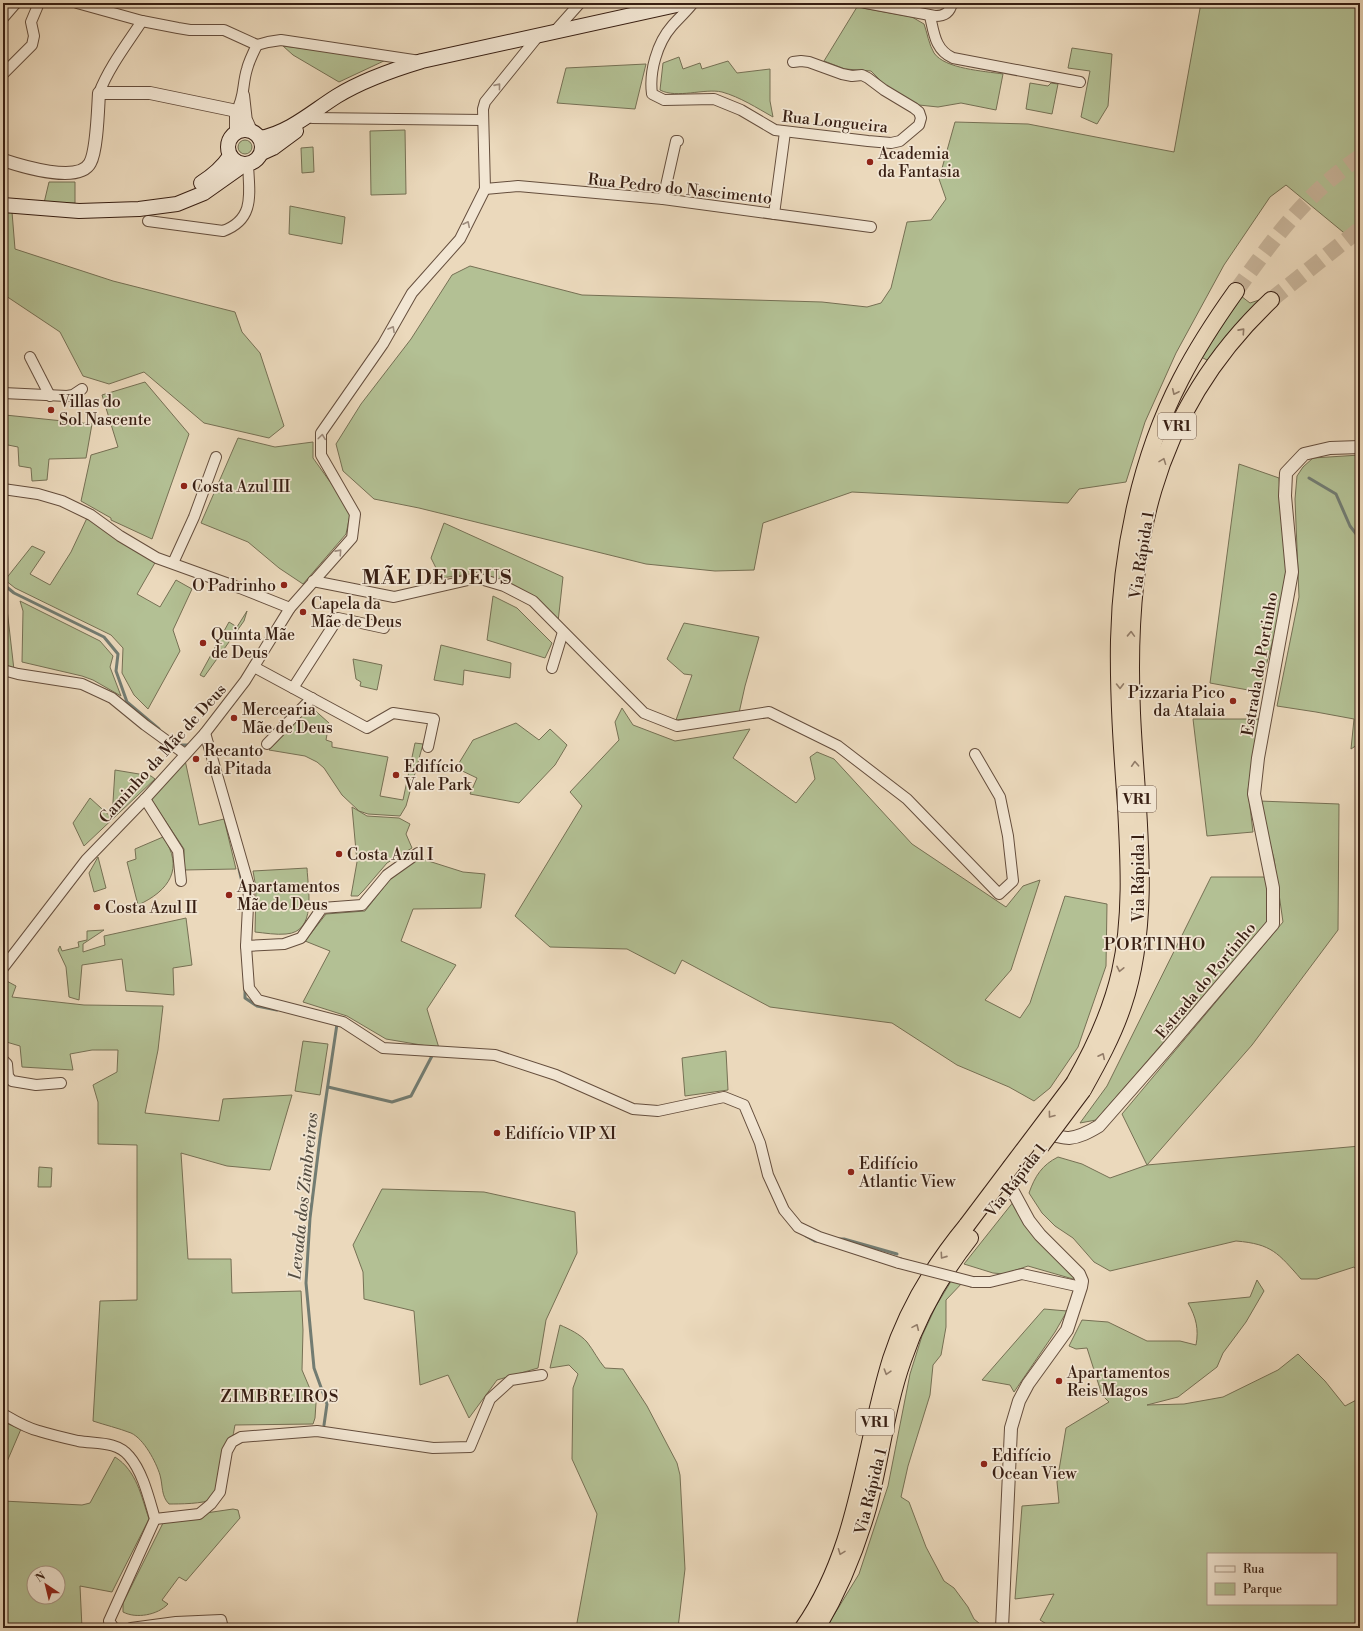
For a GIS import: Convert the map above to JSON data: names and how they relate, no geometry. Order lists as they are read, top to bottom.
{
  "streets": {
    "highway": ["VR1", "Via Rápida 1"],
    "street": [
      "Rua Longueira",
      "Rua Pedro do Nascimento",
      "Estrada do Portinho",
      "Caminho da Mãe de Deus"
    ]
  },
  "crossings": [
    ["Rua Pedro do Nascimento", "Caminho da Mãe de Deus"]
  ],
  "one_way": ["Caminho da Mãe de Deus"],
  "districts": ["MÃE DE DEUS", "PORTINHO", "ZIMBREIROS"],
  "water": ["Levada dos Zimbreiros"],
  "places": [
    "Academia da Fantasia",
    "Villas do Sol Nascente",
    "Costa Azul III",
    "O Padrinho",
    "Capela da Mãe de Deus",
    "Quinta Mãe de Deus",
    "Pizzaria Pico da Atalaia",
    "Mercearia Mãe de Deus",
    "Recanto da Pitada",
    "Edifício Vale Park",
    "Costa Azul I",
    "Apartamentos Mãe de Deus",
    "Costa Azul II",
    "Edifício VIP XI",
    "Edifício Atlantic View",
    "Apartamentos Reis Magos",
    "Edifício Ocean View"
  ],
  "legend": ["Rua", "Parque"],
  "north": "top left"
}
